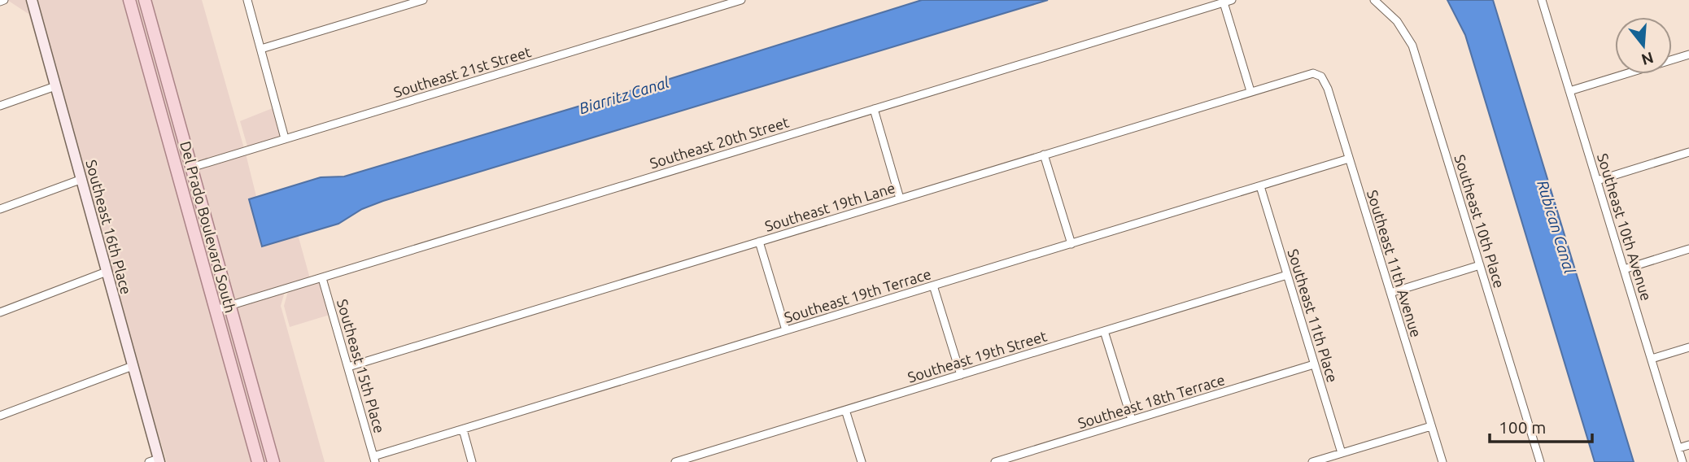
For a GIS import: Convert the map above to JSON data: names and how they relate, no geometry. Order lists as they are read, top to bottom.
{
  "streets": {
    "main road": ["Del Prado Boulevard South"],
    "street": [
      "Southeast 21st Street",
      "Southeast 20th Street",
      "Southeast 19th Lane",
      "Southeast 10th Place",
      "Southeast 16th Place",
      "Southeast 10th Avenue",
      "Southeast 11th Avenue",
      "Southeast 19th Terrace",
      "Southeast 11th Place",
      "Southeast 19th Street",
      "Southeast 15th Place",
      "Southeast 18th Terrace"
    ]
  },
  "crossings": [
    ["Southeast 21st Street", "Del Prado Boulevard South"],
    ["Southeast 20th Street", "Del Prado Boulevard South"],
    ["Southeast 20th Street", "Southeast 15th Place"],
    ["Southeast 19th Lane", "Southeast 11th Avenue"],
    ["Southeast 19th Lane", "Southeast 15th Place"],
    ["Southeast 11th Avenue", "Southeast 19th Terrace"],
    ["Southeast 19th Terrace", "Southeast 11th Place"],
    ["Southeast 19th Terrace", "Southeast 15th Place"],
    ["Southeast 11th Place", "Southeast 19th Street"],
    ["Southeast 11th Place", "Southeast 18th Terrace"]
  ],
  "water": ["Biarritz Canal", "Rubican Canal"],
  "scale_bar": "100 m",
  "north": "bottom"
}
